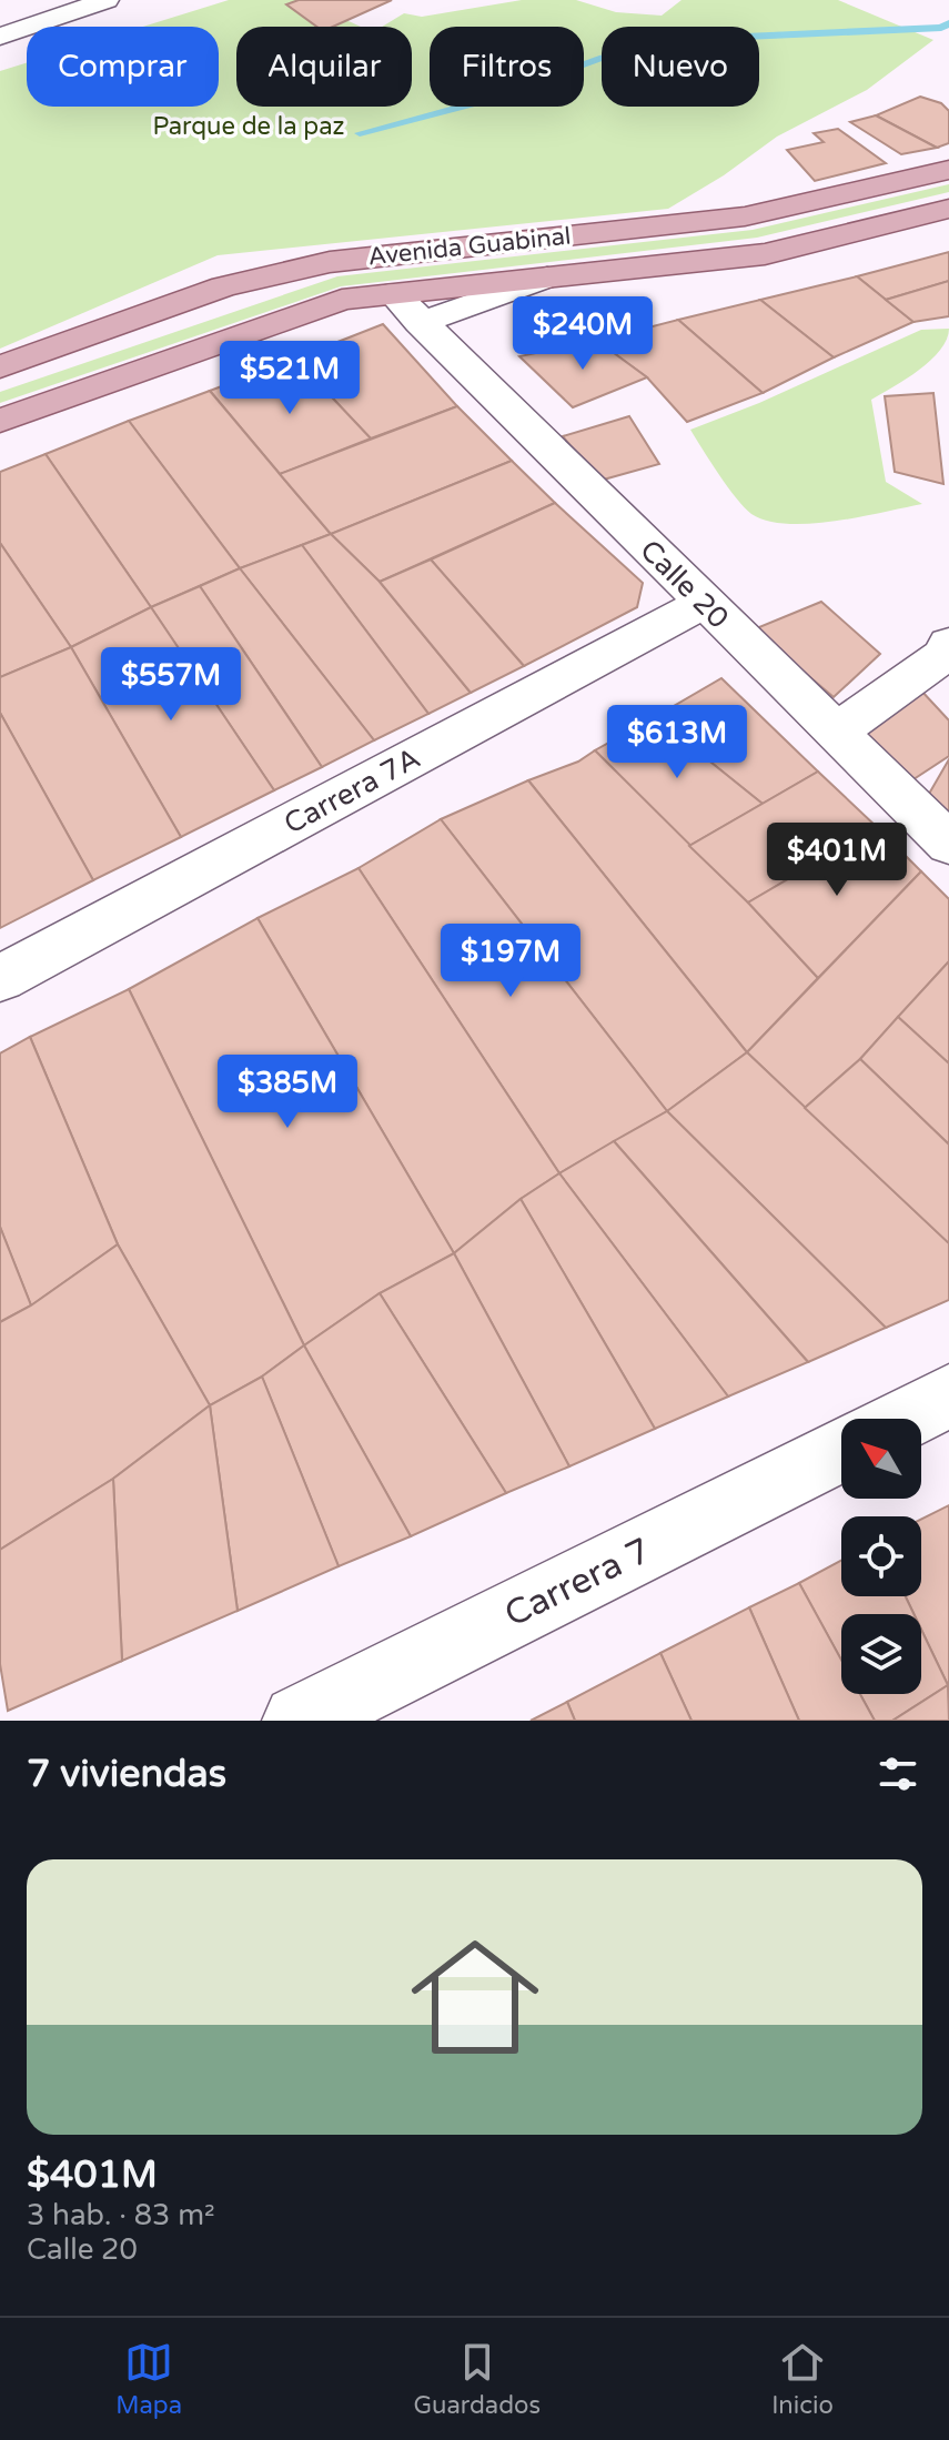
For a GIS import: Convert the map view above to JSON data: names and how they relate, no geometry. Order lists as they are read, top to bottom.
{
  "streets": {
    "main road": ["Avenida Guabinal"],
    "street": ["Calle 20", "Carrera 7A", "Carrera 7"]
  },
  "crossings": [
    ["Avenida Guabinal", "Calle 20"],
    ["Calle 20", "Carrera 7A"]
  ],
  "parks": ["Parque de la paz"],
  "north": "top left",
  "page": {
    "chip": [
      "Comprar",
      "Alquilar",
      "Filtros",
      "Nuevo"
    ],
    "price": [
      "$240M",
      "$521M",
      "$557M",
      "$613M",
      "$401M",
      "$197M",
      "$385M"
    ],
    "heading": "7 viviendas",
    "list": [
      {
        "name": "$401M",
        "note": "3 hab. · 83 m² · Calle 20"
      }
    ],
    "tabs": ["Mapa", "Guardados", "Inicio"]
  }
}
